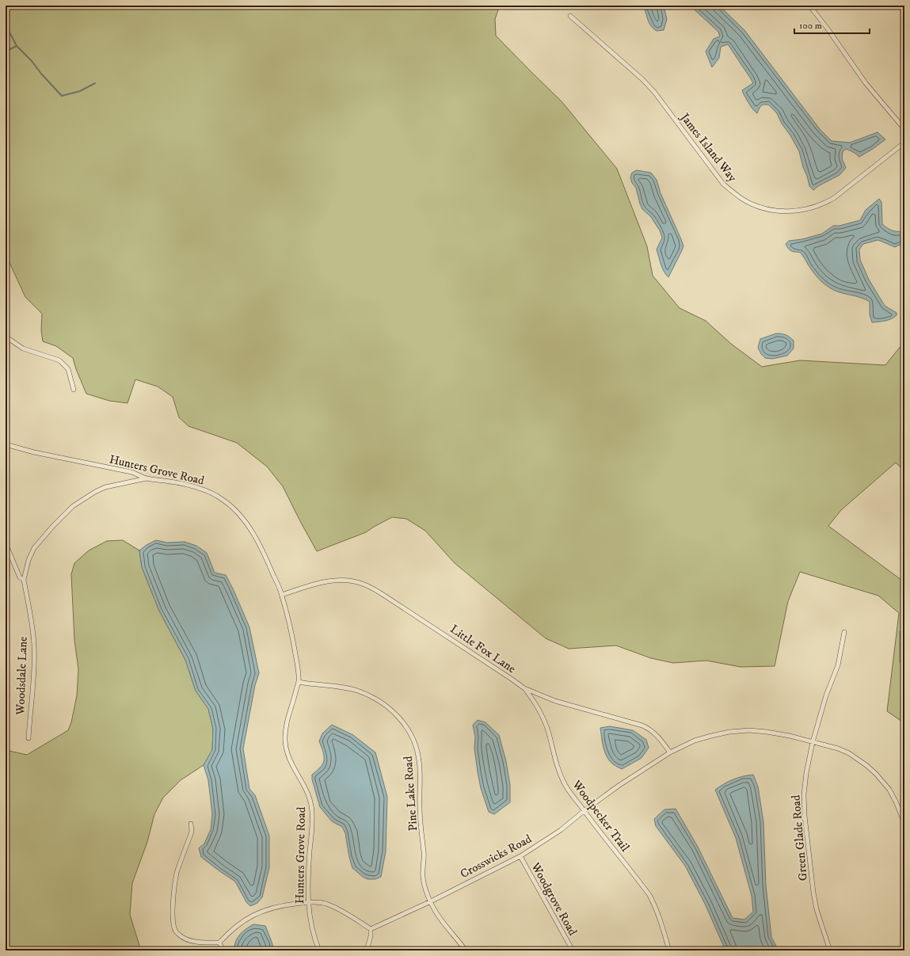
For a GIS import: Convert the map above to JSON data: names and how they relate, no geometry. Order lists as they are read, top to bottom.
{
  "streets": {
    "street": [
      "James Island Way",
      "Hunters Grove Road",
      "Little Fox Lane",
      "Woodsdale Lane",
      "Pine Lake Road",
      "Woodpecker Trail",
      "Green Glade Road",
      "Crosswicks Road",
      "Woodgrove Road"
    ]
  },
  "crossings": [
    ["Hunters Grove Road", "Little Fox Lane"],
    ["Hunters Grove Road", "Pine Lake Road"],
    ["Little Fox Lane", "Woodpecker Trail"],
    ["Little Fox Lane", "Crosswicks Road"],
    ["Pine Lake Road", "Crosswicks Road"],
    ["Woodpecker Trail", "Crosswicks Road"],
    ["Green Glade Road", "Crosswicks Road"],
    ["Crosswicks Road", "Woodgrove Road"]
  ],
  "scale_bar": "100 m"
}
